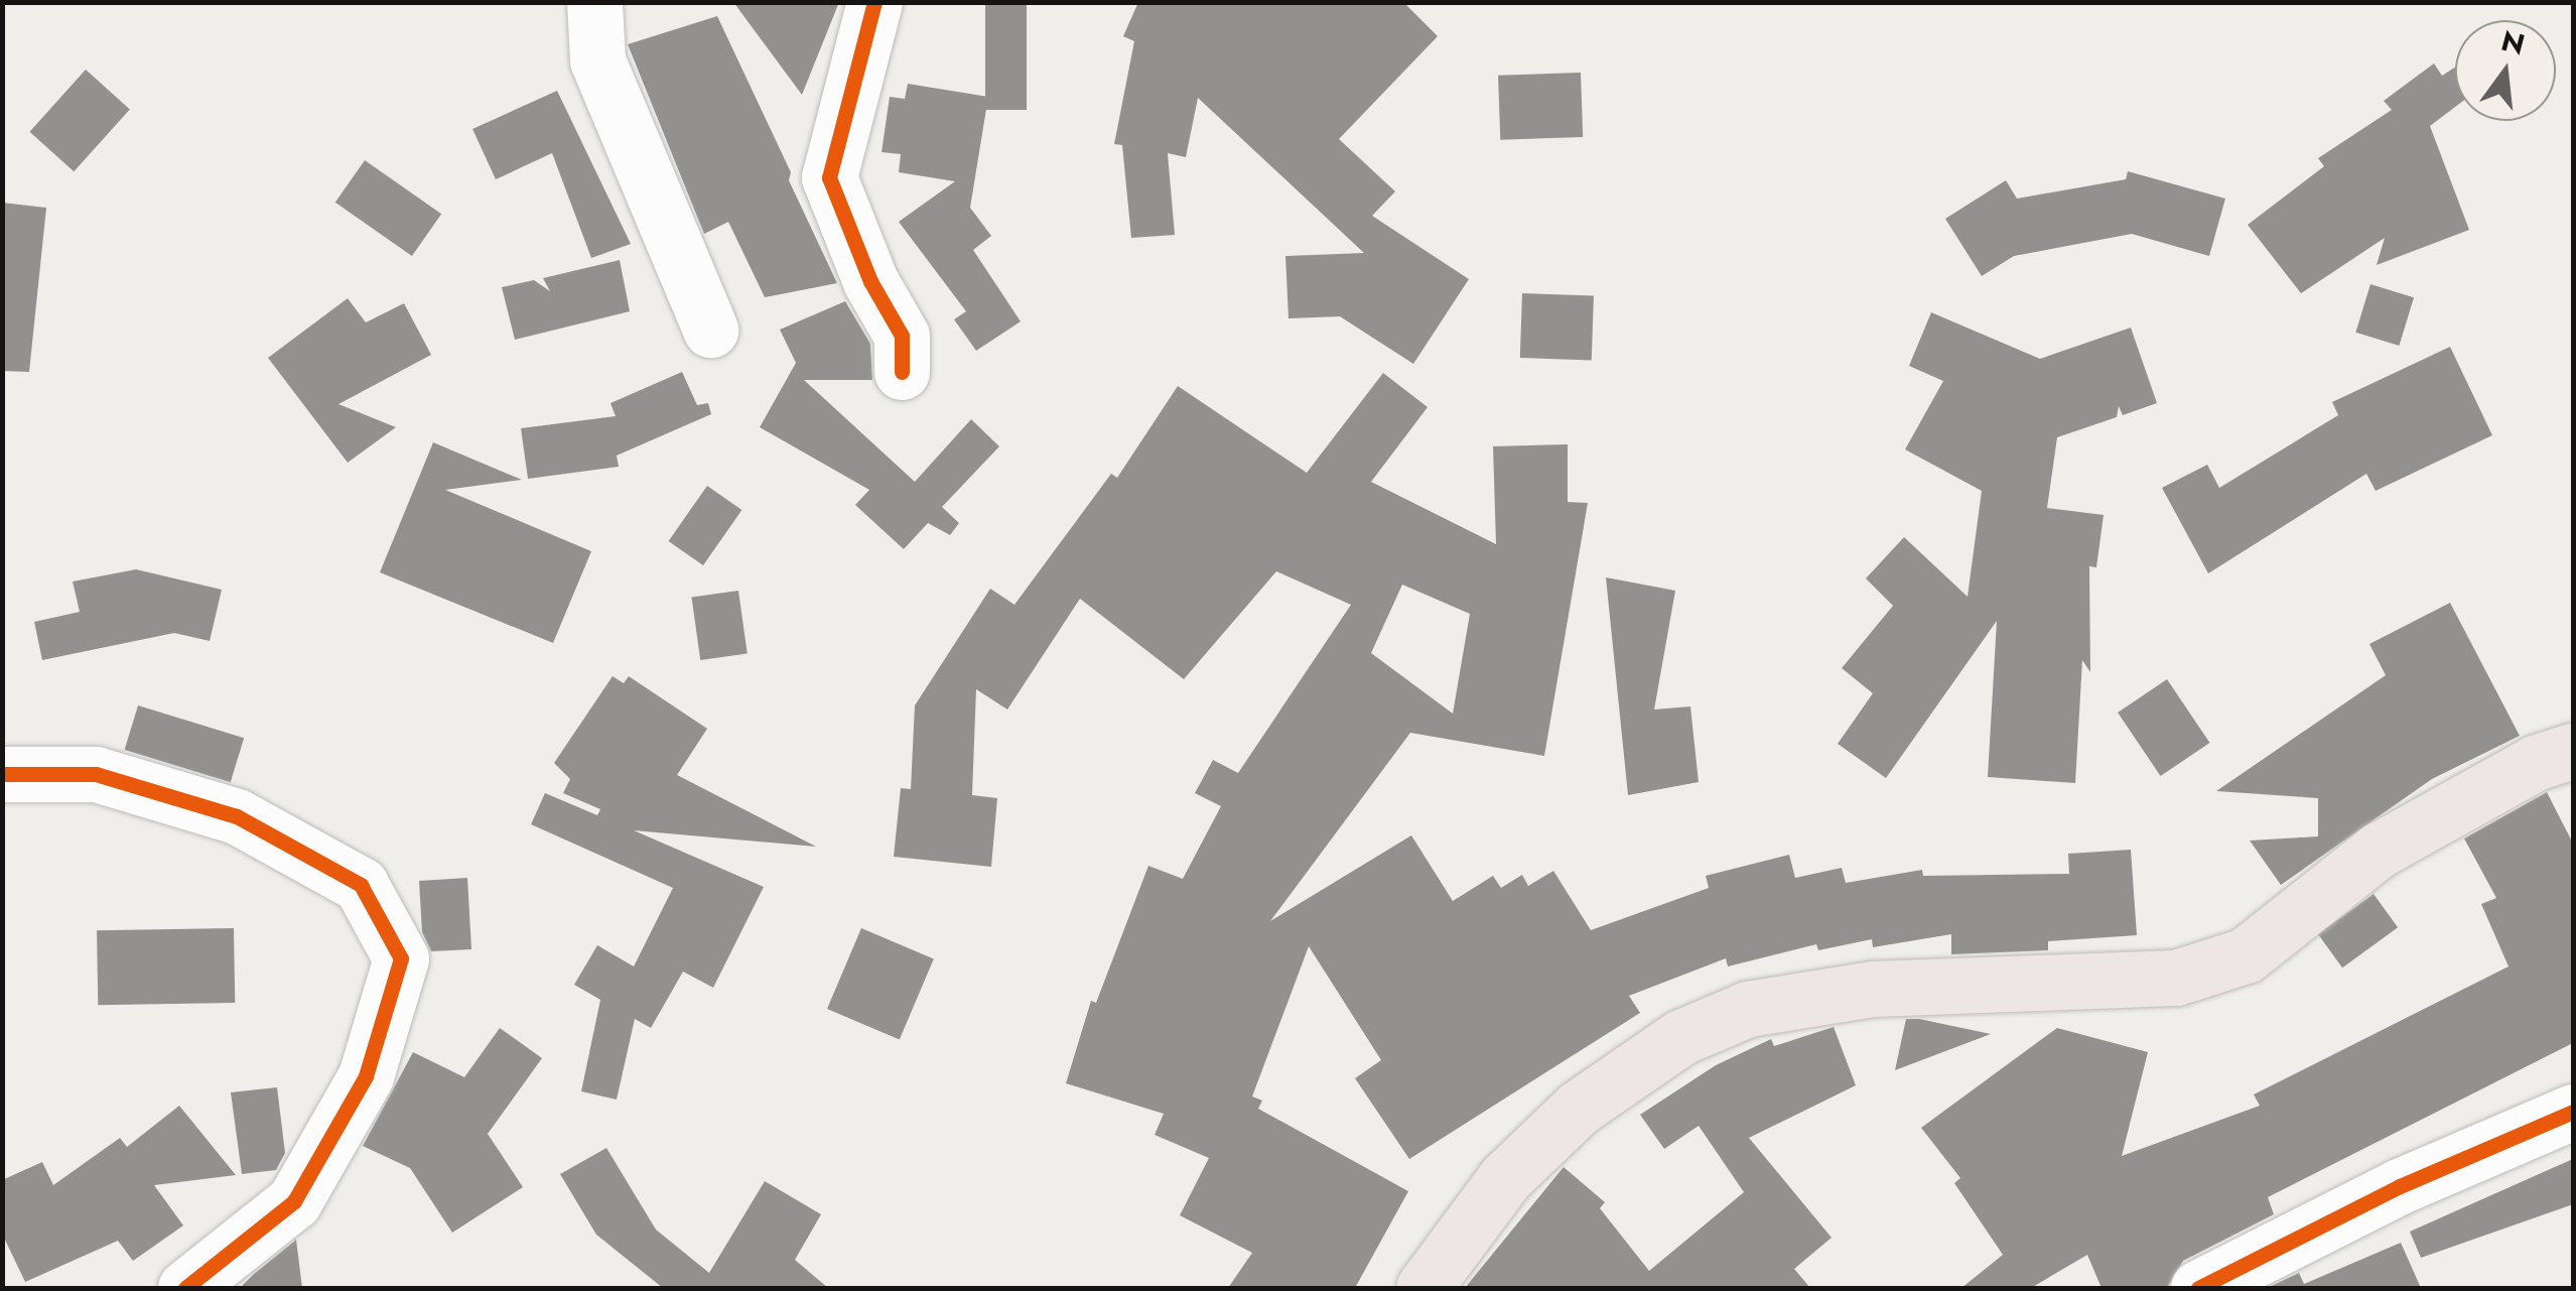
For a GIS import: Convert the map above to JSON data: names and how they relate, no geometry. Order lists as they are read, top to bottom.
{
  "north": "top"
}
